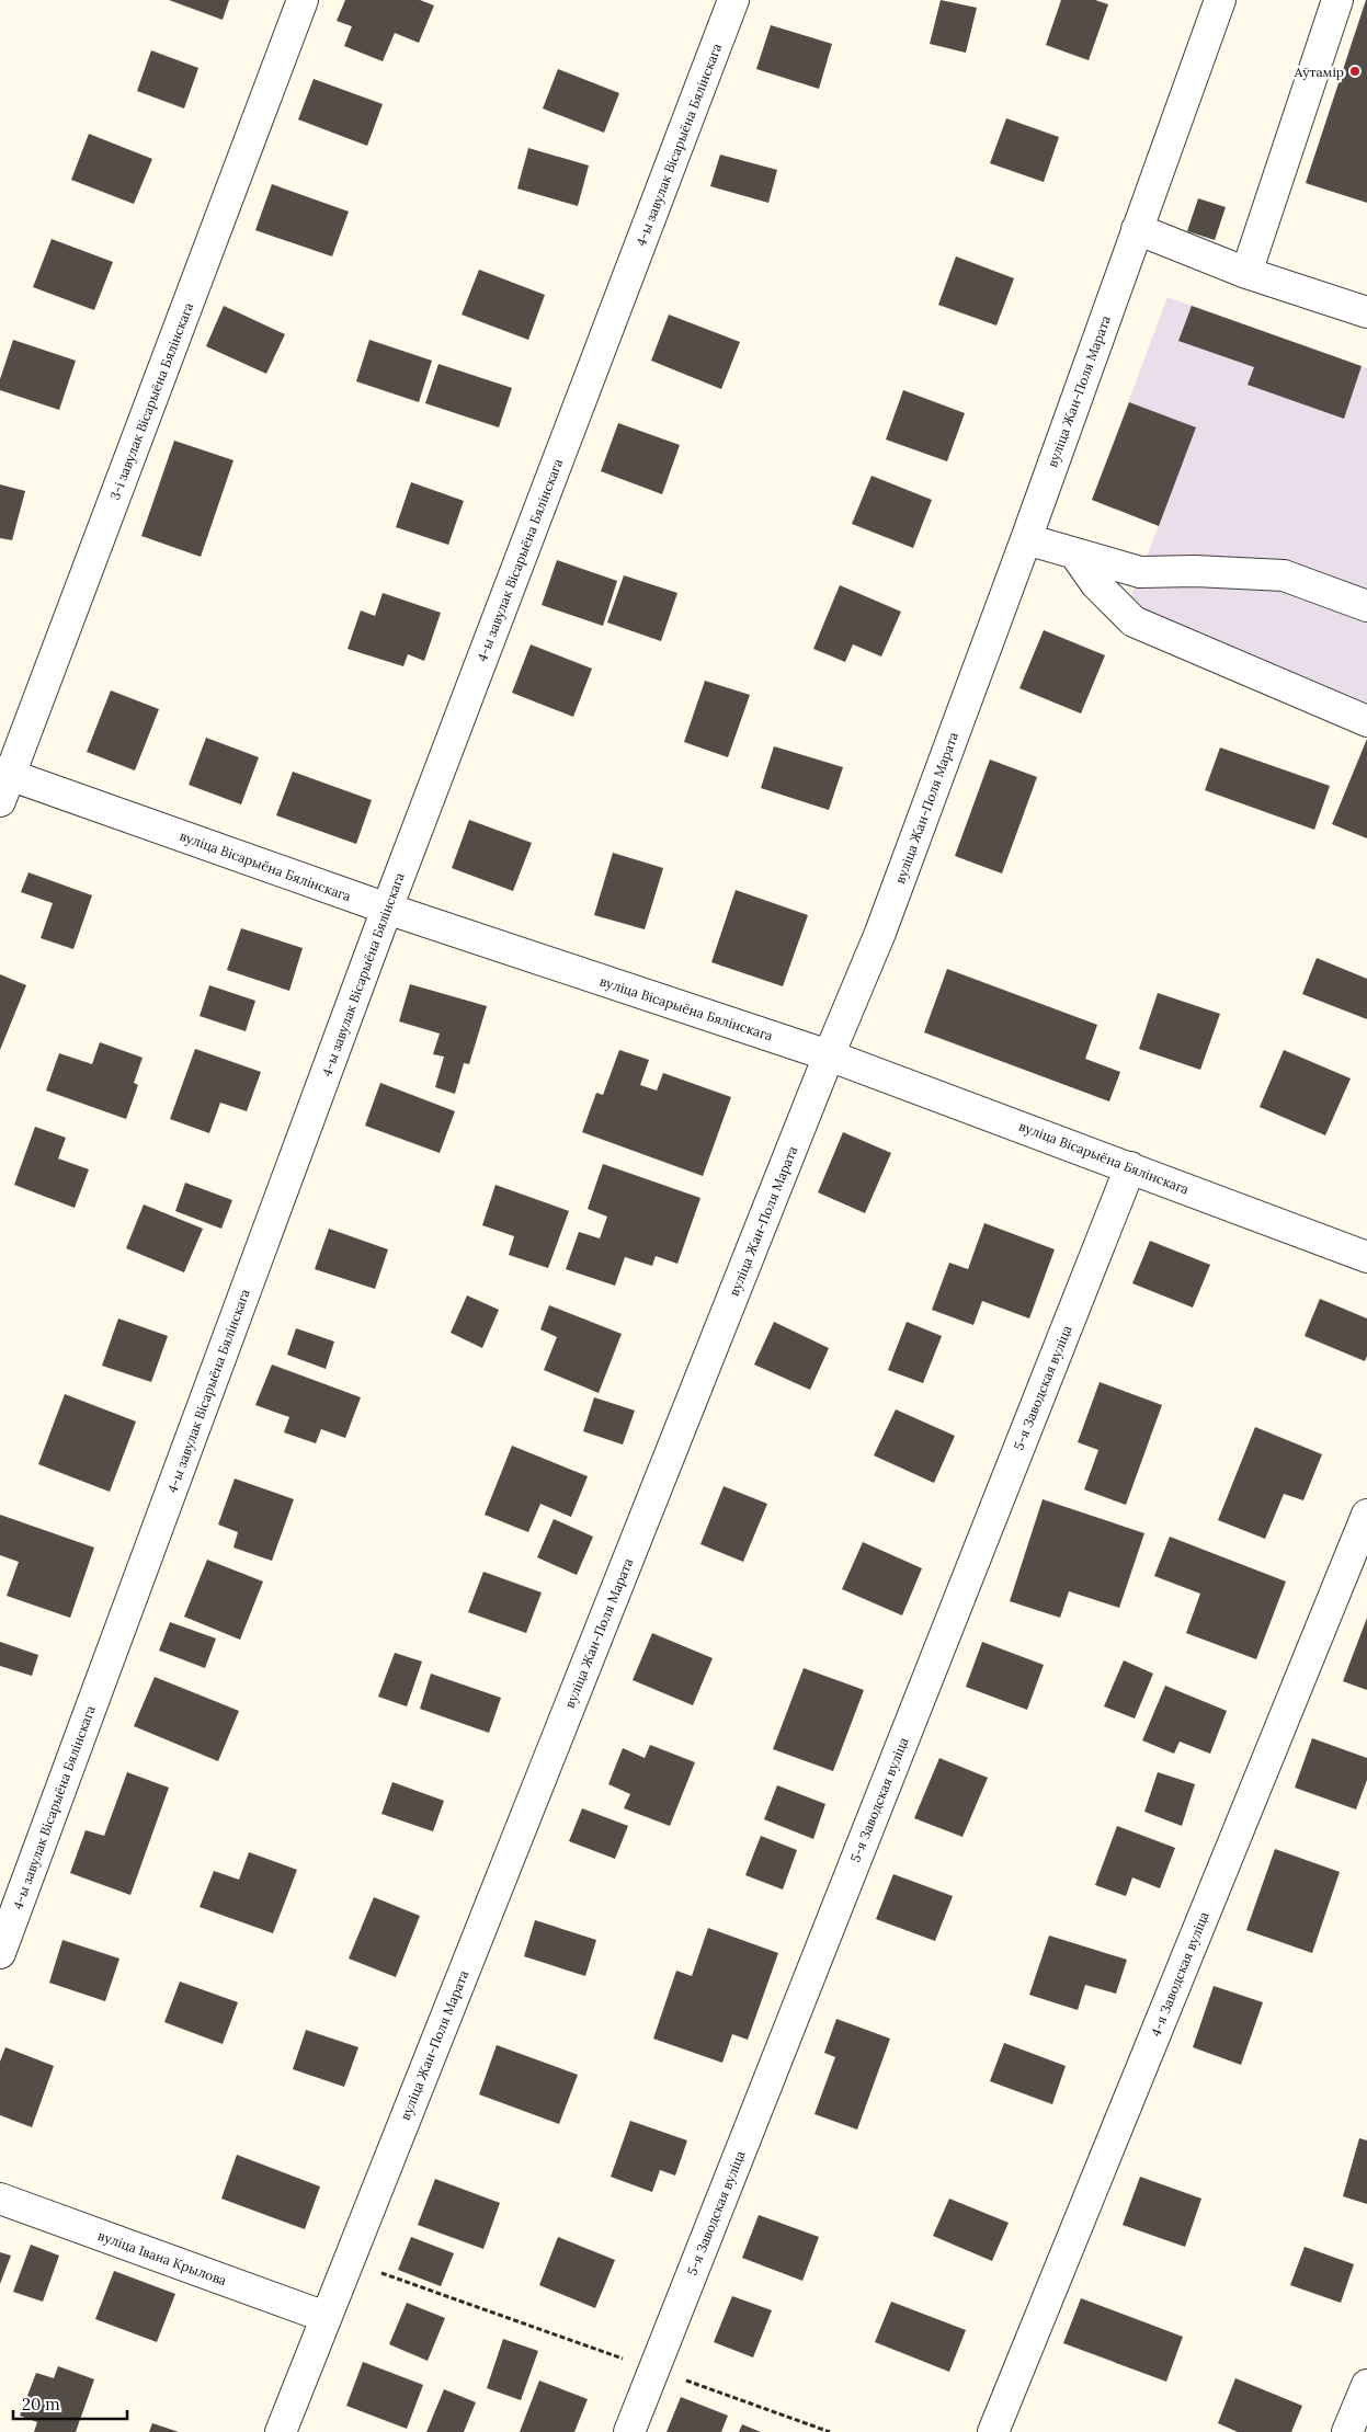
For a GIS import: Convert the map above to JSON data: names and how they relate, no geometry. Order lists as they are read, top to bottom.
{
  "streets": {
    "street": [
      "4-ы завулак Вісарыёна Бялінскага",
      "вуліца Жан-Поля Марата",
      "3-і завулак Вісарыёна Бялінскага",
      "вуліца Вісарыёна Бялінскага",
      "5-я Заводская вуліца",
      "4-я Заводская вуліца",
      "вуліца Івана Крылова"
    ]
  },
  "crossings": [
    ["4-ы завулак Вісарыёна Бялінскага", "вуліца Вісарыёна Бялінскага"],
    ["вуліца Жан-Поля Марата", "вуліца Вісарыёна Бялінскага"],
    ["вуліца Жан-Поля Марата", "вуліца Івана Крылова"],
    ["3-і завулак Вісарыёна Бялінскага", "вуліца Вісарыёна Бялінскага"],
    ["вуліца Вісарыёна Бялінскага", "5-я Заводская вуліца"]
  ],
  "places": ["Аўтамір"],
  "scale_bar": "20 m"
}
